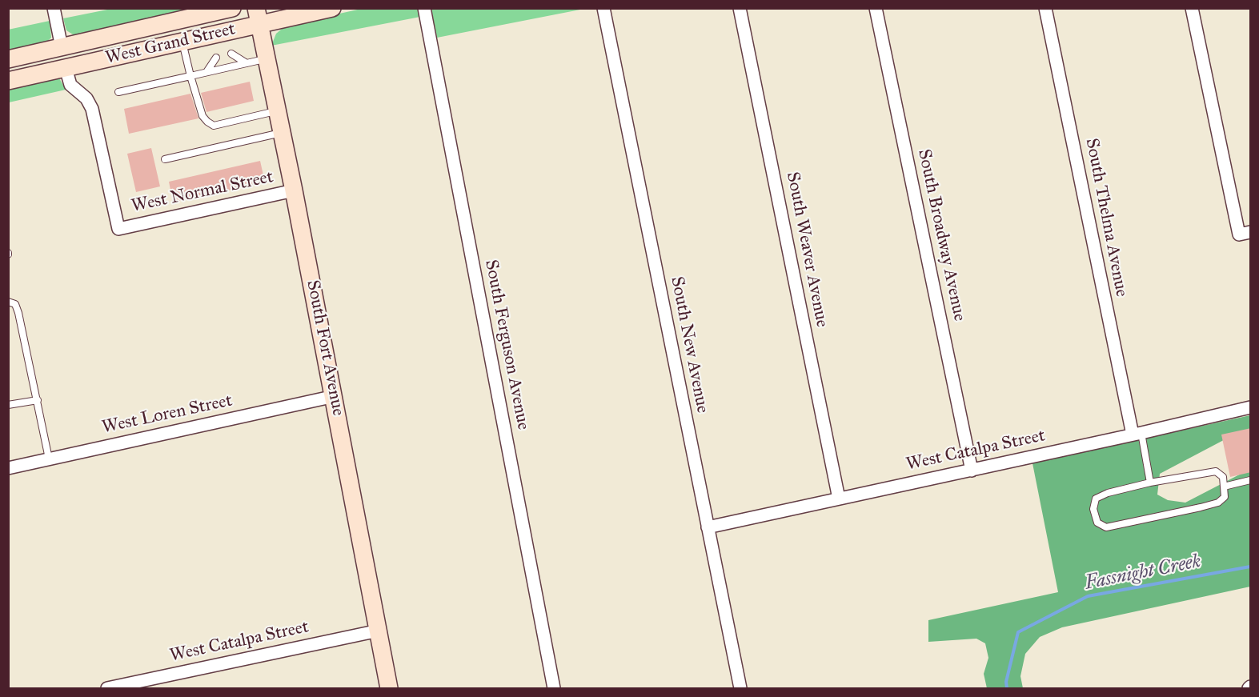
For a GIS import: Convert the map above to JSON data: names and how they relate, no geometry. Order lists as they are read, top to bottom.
{
  "streets": {
    "street": [
      "West Grand Street",
      "West Normal Street",
      "South Thelma Avenue",
      "South Broadway Avenue",
      "South Weaver Avenue",
      "South Ferguson Avenue",
      "South New Avenue",
      "South Fort Avenue",
      "West Loren Street",
      "West Catalpa Street"
    ]
  },
  "crossings": [
    ["West Grand Street", "West Normal Street"],
    ["West Grand Street", "South Fort Avenue"],
    ["West Normal Street", "South Fort Avenue"],
    ["South Thelma Avenue", "West Catalpa Street"],
    ["South Broadway Avenue", "West Catalpa Street"],
    ["South Weaver Avenue", "West Catalpa Street"],
    ["South New Avenue", "West Catalpa Street"],
    ["South Fort Avenue", "West Loren Street"],
    ["South Fort Avenue", "West Catalpa Street"]
  ],
  "water": ["Fassnight Creek"]
}
